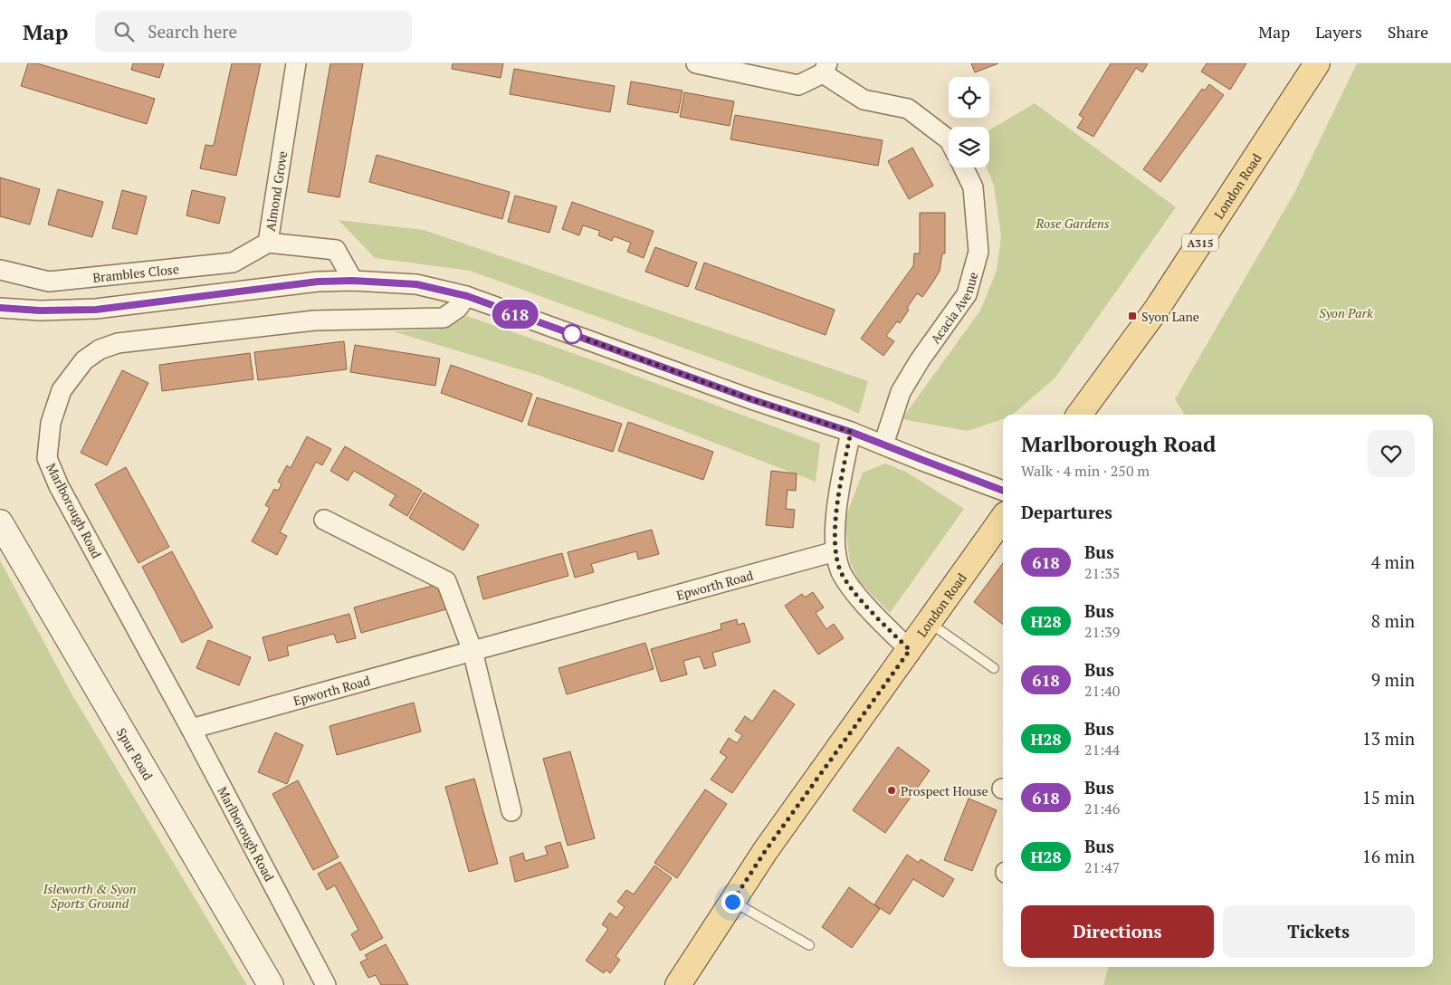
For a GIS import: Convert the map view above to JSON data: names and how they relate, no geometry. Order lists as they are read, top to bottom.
{
  "streets": {
    "main road": ["London Road", "A315", "Spur Road"],
    "street": [
      "Almond Grove",
      "Brambles Close",
      "Acacia Avenue",
      "Marlborough Road",
      "Epworth Road"
    ]
  },
  "crossings": [
    ["Almond Grove", "Brambles Close"],
    ["Marlborough Road", "Epworth Road"]
  ],
  "parks": ["Rose Gardens", "Syon Park", "Isleworth & Syon Sports Ground"],
  "places": {
    "transit": ["Syon Lane"],
    "other": ["Prospect House"]
  },
  "lines": ["bus line 618"],
  "page": {
    "header": "Map",
    "search": "Search here",
    "nav": ["Map", "Layers", "Share"],
    "on_map": "618",
    "heading": [
      ["Marlborough Road", "Walk · 4 min · 250 m"],
      "Departures"
    ],
    "list": [
      {
        "mark": "618",
        "name": "Bus",
        "note": "21:35",
        "value": "4 min"
      },
      {
        "mark": "H28",
        "name": "Bus",
        "note": "21:39",
        "value": "8 min"
      },
      {
        "mark": "618",
        "name": "Bus",
        "note": "21:40",
        "value": "9 min"
      },
      {
        "mark": "H28",
        "name": "Bus",
        "note": "21:44",
        "value": "13 min"
      },
      {
        "mark": "618",
        "name": "Bus",
        "note": "21:46",
        "value": "15 min"
      },
      {
        "mark": "H28",
        "name": "Bus",
        "note": "21:47",
        "value": "16 min"
      }
    ],
    "buttons": ["Directions", "Tickets"]
  }
}
